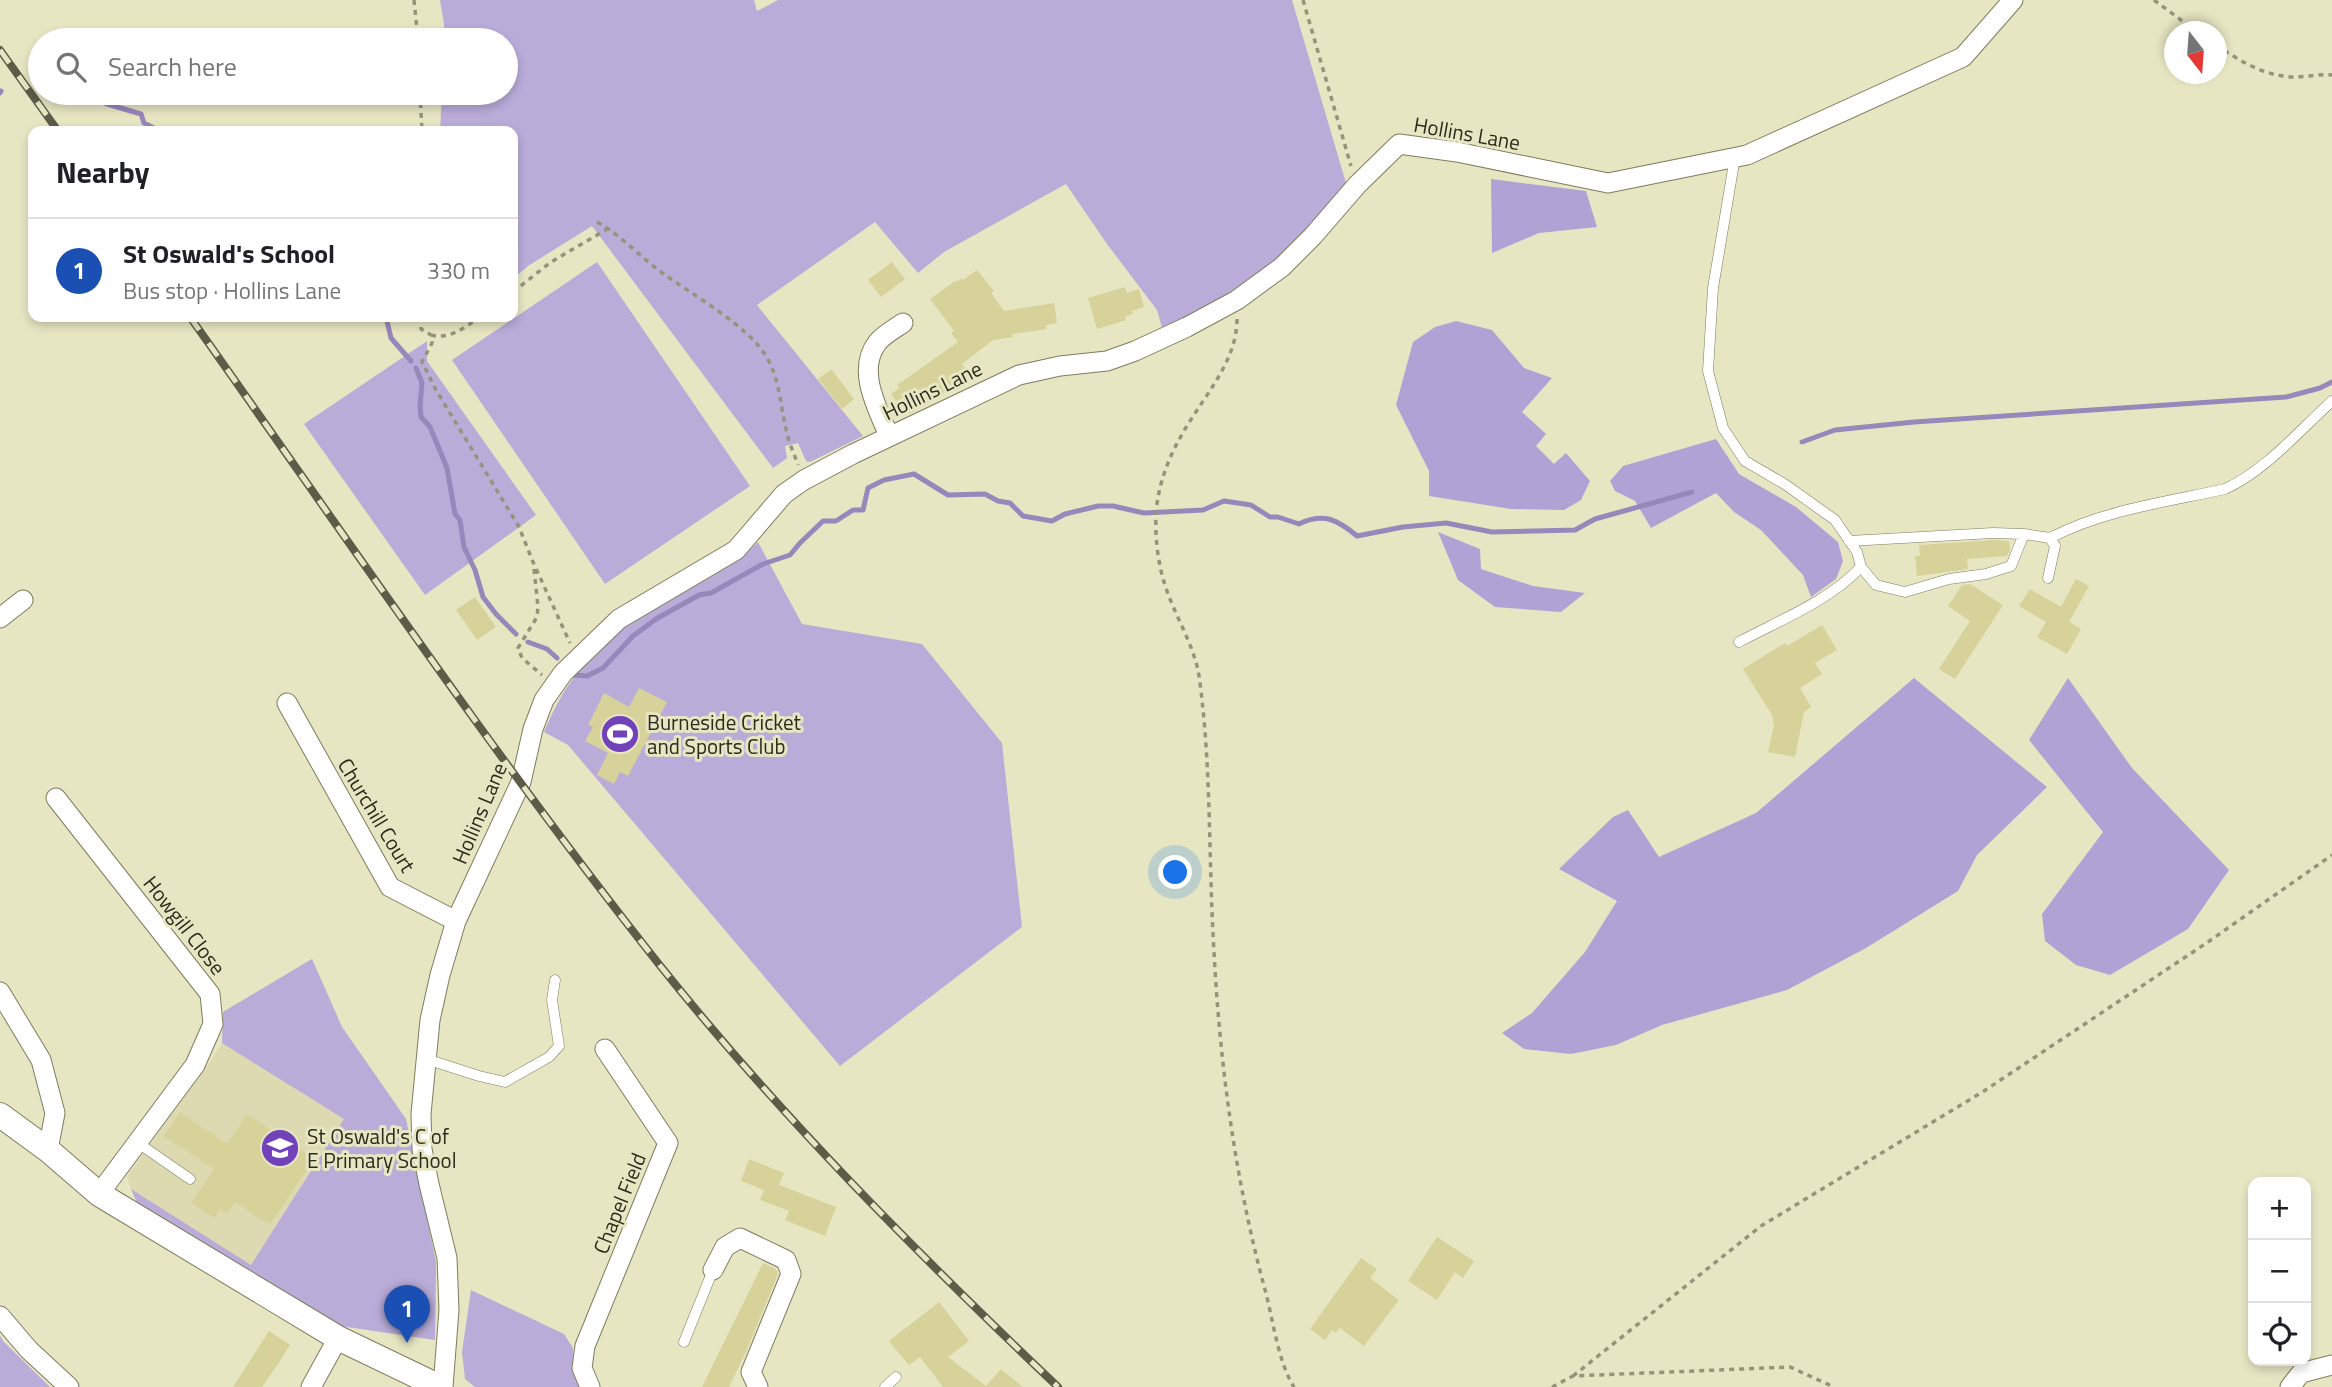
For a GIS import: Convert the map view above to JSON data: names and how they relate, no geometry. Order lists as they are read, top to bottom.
{
  "streets": {
    "street": [
      "Hollins Lane",
      "Churchill Court",
      "Howgill Close",
      "Chapel Field"
    ]
  },
  "crossings": [
    ["Hollins Lane", "Churchill Court"]
  ],
  "places": {
    "sports": ["Burneside Cricket and Sports Club"],
    "school or university": ["St Oswald's C of E Primary School"]
  },
  "north": "bottom",
  "page": {
    "search": "Search here",
    "heading": "Nearby",
    "list": [
      {
        "mark": "1",
        "name": "St Oswald's School",
        "note": "Bus stop · Hollins Lane",
        "value": "330 m"
      }
    ],
    "map_buttons": ["+", "−"],
    "pins": "1"
  }
}
